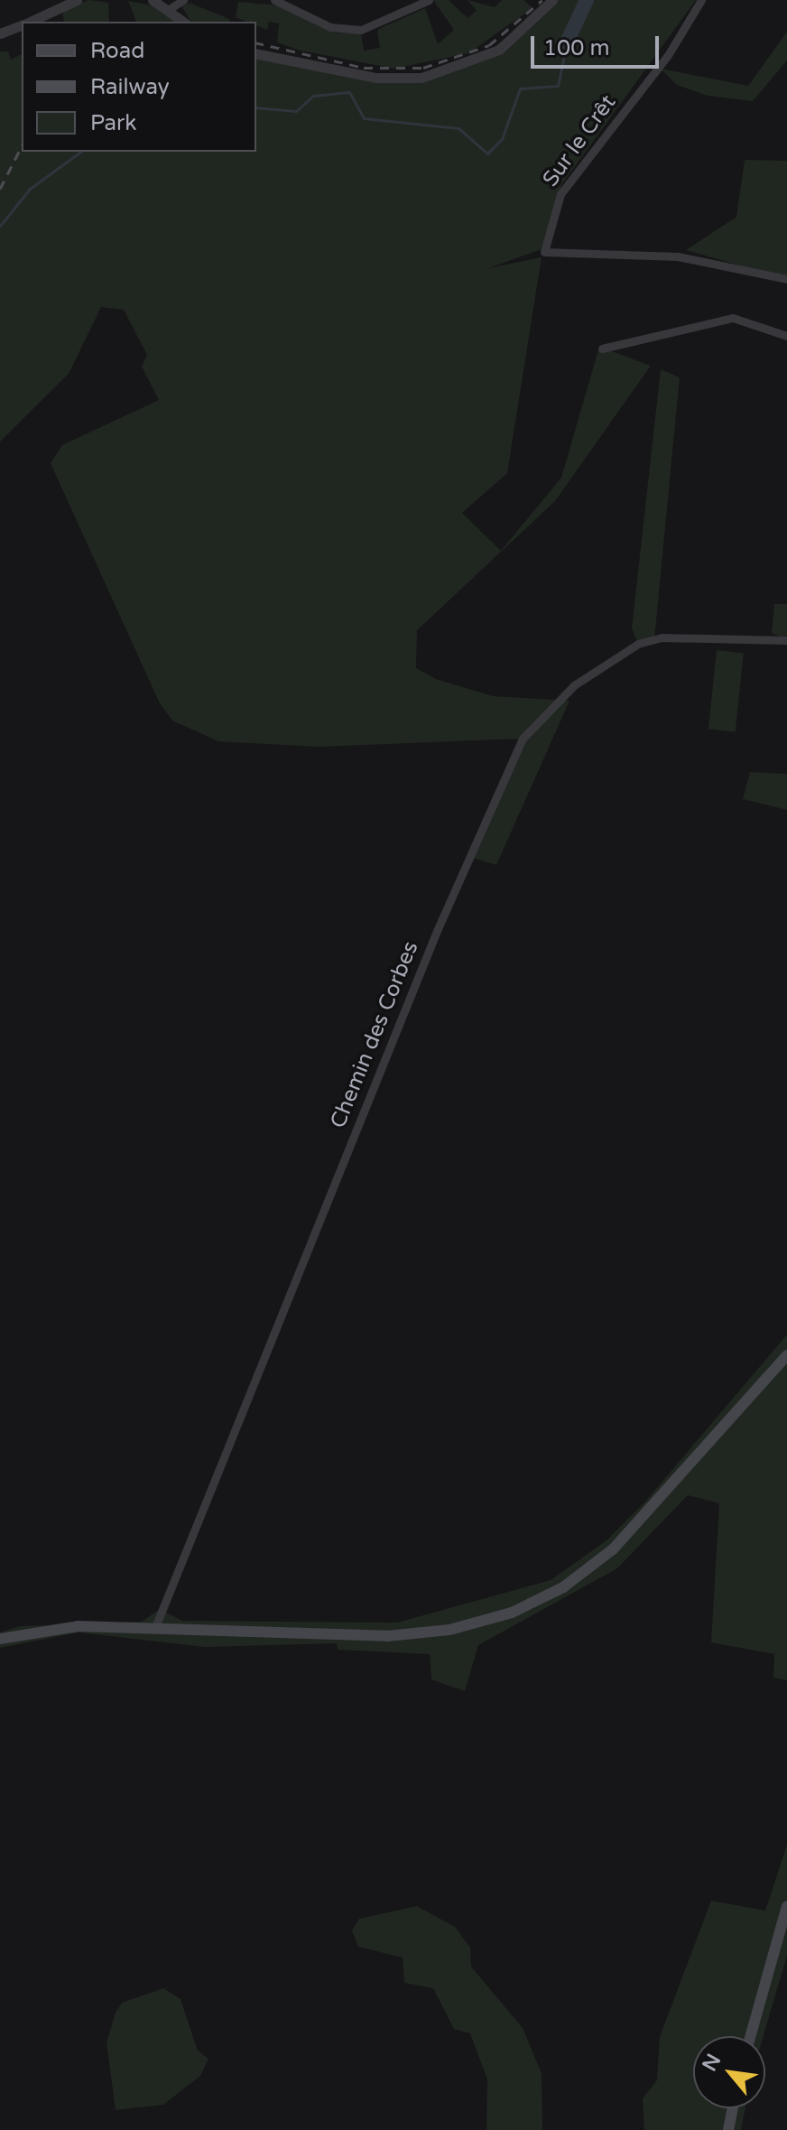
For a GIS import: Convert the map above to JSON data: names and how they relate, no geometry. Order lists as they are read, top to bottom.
{
  "streets": {
    "street": ["Sur le Crêt", "Chemin des Corbes"]
  },
  "legend": ["Road", "Railway", "Park"],
  "scale_bar": "100 m",
  "north": "top left"
}
